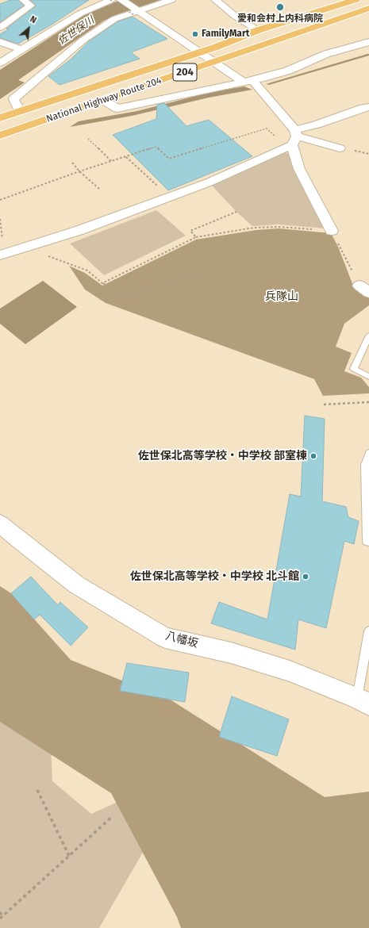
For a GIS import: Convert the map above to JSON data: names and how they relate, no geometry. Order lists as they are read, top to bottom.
{
  "streets": {
    "highway": ["204", "National Highway Route 204"],
    "street": ["八幡坂"]
  },
  "water": ["佐世保川"],
  "parks": ["兵隊山"],
  "places": [
    "愛和会村上内科病院",
    "FamilyMart",
    "佐世保北高等学校・中学校 部室棟",
    "佐世保北高等学校・中学校 北斗館"
  ],
  "north": "top right"
}
